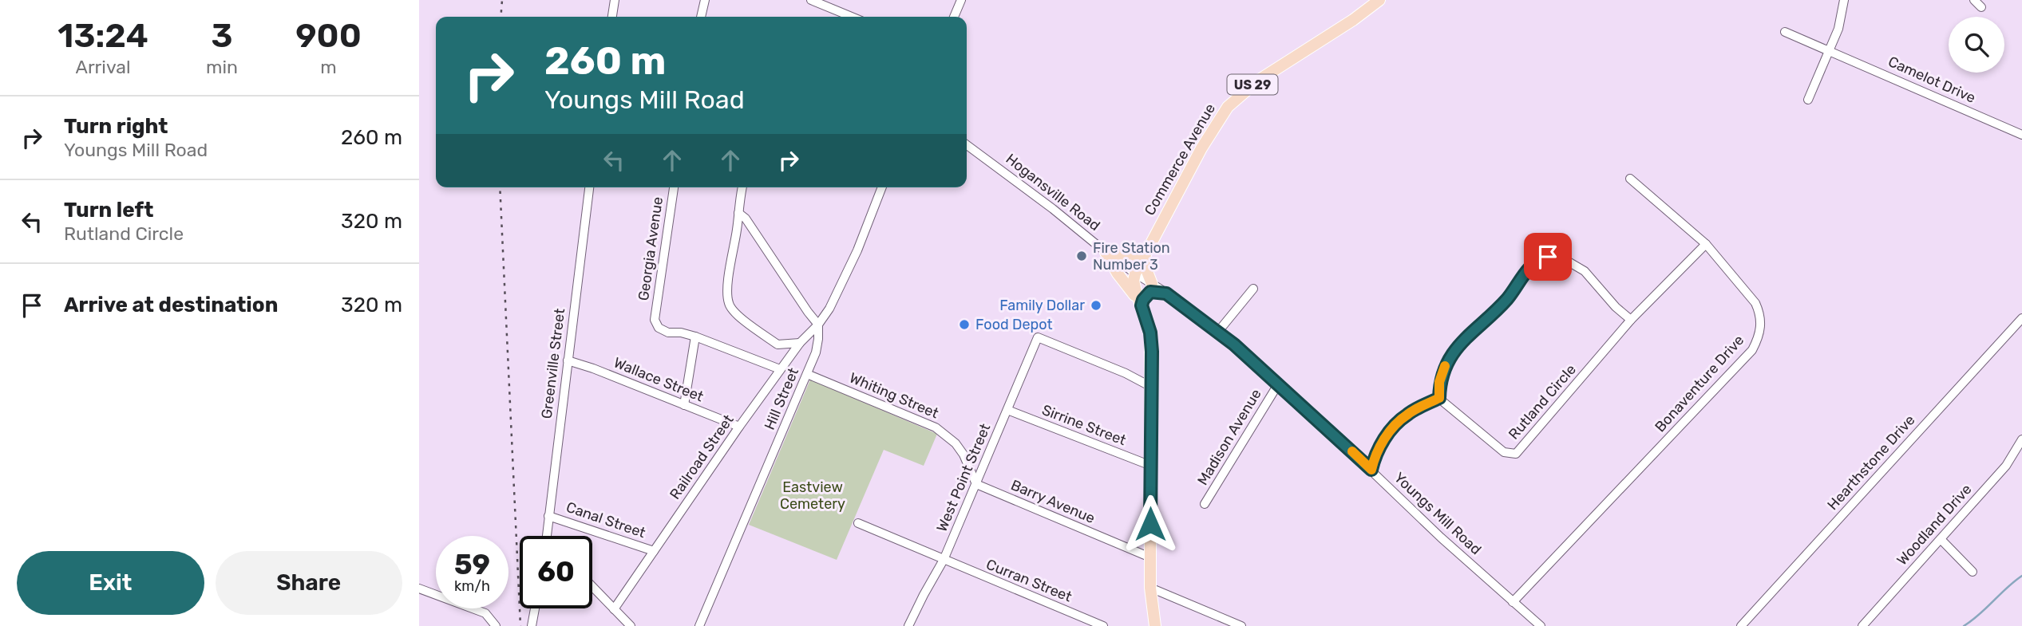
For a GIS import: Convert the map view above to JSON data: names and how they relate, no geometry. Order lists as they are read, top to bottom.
{
  "streets": {
    "main road": ["US 29", "Commerce Avenue"],
    "street": [
      "Camelot Drive",
      "Hogansville Road",
      "Georgia Avenue",
      "Greenville Street",
      "Wallace Street",
      "Bonaventure Drive",
      "Whiting Street",
      "Hill Street",
      "Rutland Circle",
      "Sirrine Street",
      "Madison Avenue",
      "Railroad Street",
      "Hearthstone Drive",
      "West Point Street",
      "Barry Avenue",
      "Youngs Mill Road",
      "Canal Street",
      "Woodland Drive",
      "Curran Street"
    ]
  },
  "crossings": [
    ["Commerce Avenue", "Hogansville Road"],
    ["Commerce Avenue", "Youngs Mill Road"],
    ["Hogansville Road", "Youngs Mill Road"],
    ["Greenville Street", "Wallace Street"],
    ["Greenville Street", "Canal Street"],
    ["Wallace Street", "Railroad Street"],
    ["Bonaventure Drive", "Rutland Circle"],
    ["Bonaventure Drive", "Youngs Mill Road"],
    ["Whiting Street", "Hill Street"],
    ["Whiting Street", "West Point Street"],
    ["Whiting Street", "Barry Avenue"],
    ["Hill Street", "Railroad Street"],
    ["Sirrine Street", "West Point Street"],
    ["Madison Avenue", "Youngs Mill Road"],
    ["Railroad Street", "Canal Street"],
    ["West Point Street", "Barry Avenue"],
    ["West Point Street", "Curran Street"]
  ],
  "parks": ["Eastview Cemetery"],
  "places": ["Fire Station Number 3", "Family Dollar", "Food Depot"],
  "page": {
    "eta": [
      "13:24",
      "Arrival",
      "3",
      "min",
      "900",
      "m"
    ],
    "turn": ["260 m", "Youngs Mill Road"],
    "list": [
      {
        "name": "Turn right",
        "note": "Youngs Mill Road",
        "value": "260 m"
      },
      {
        "name": "Turn left",
        "note": "Rutland Circle",
        "value": "320 m"
      },
      {
        "name": "Arrive at destination",
        "value": "320 m"
      }
    ],
    "speed": "59 km/h",
    "limit": "60",
    "buttons": ["Exit", "Share"]
  }
}
